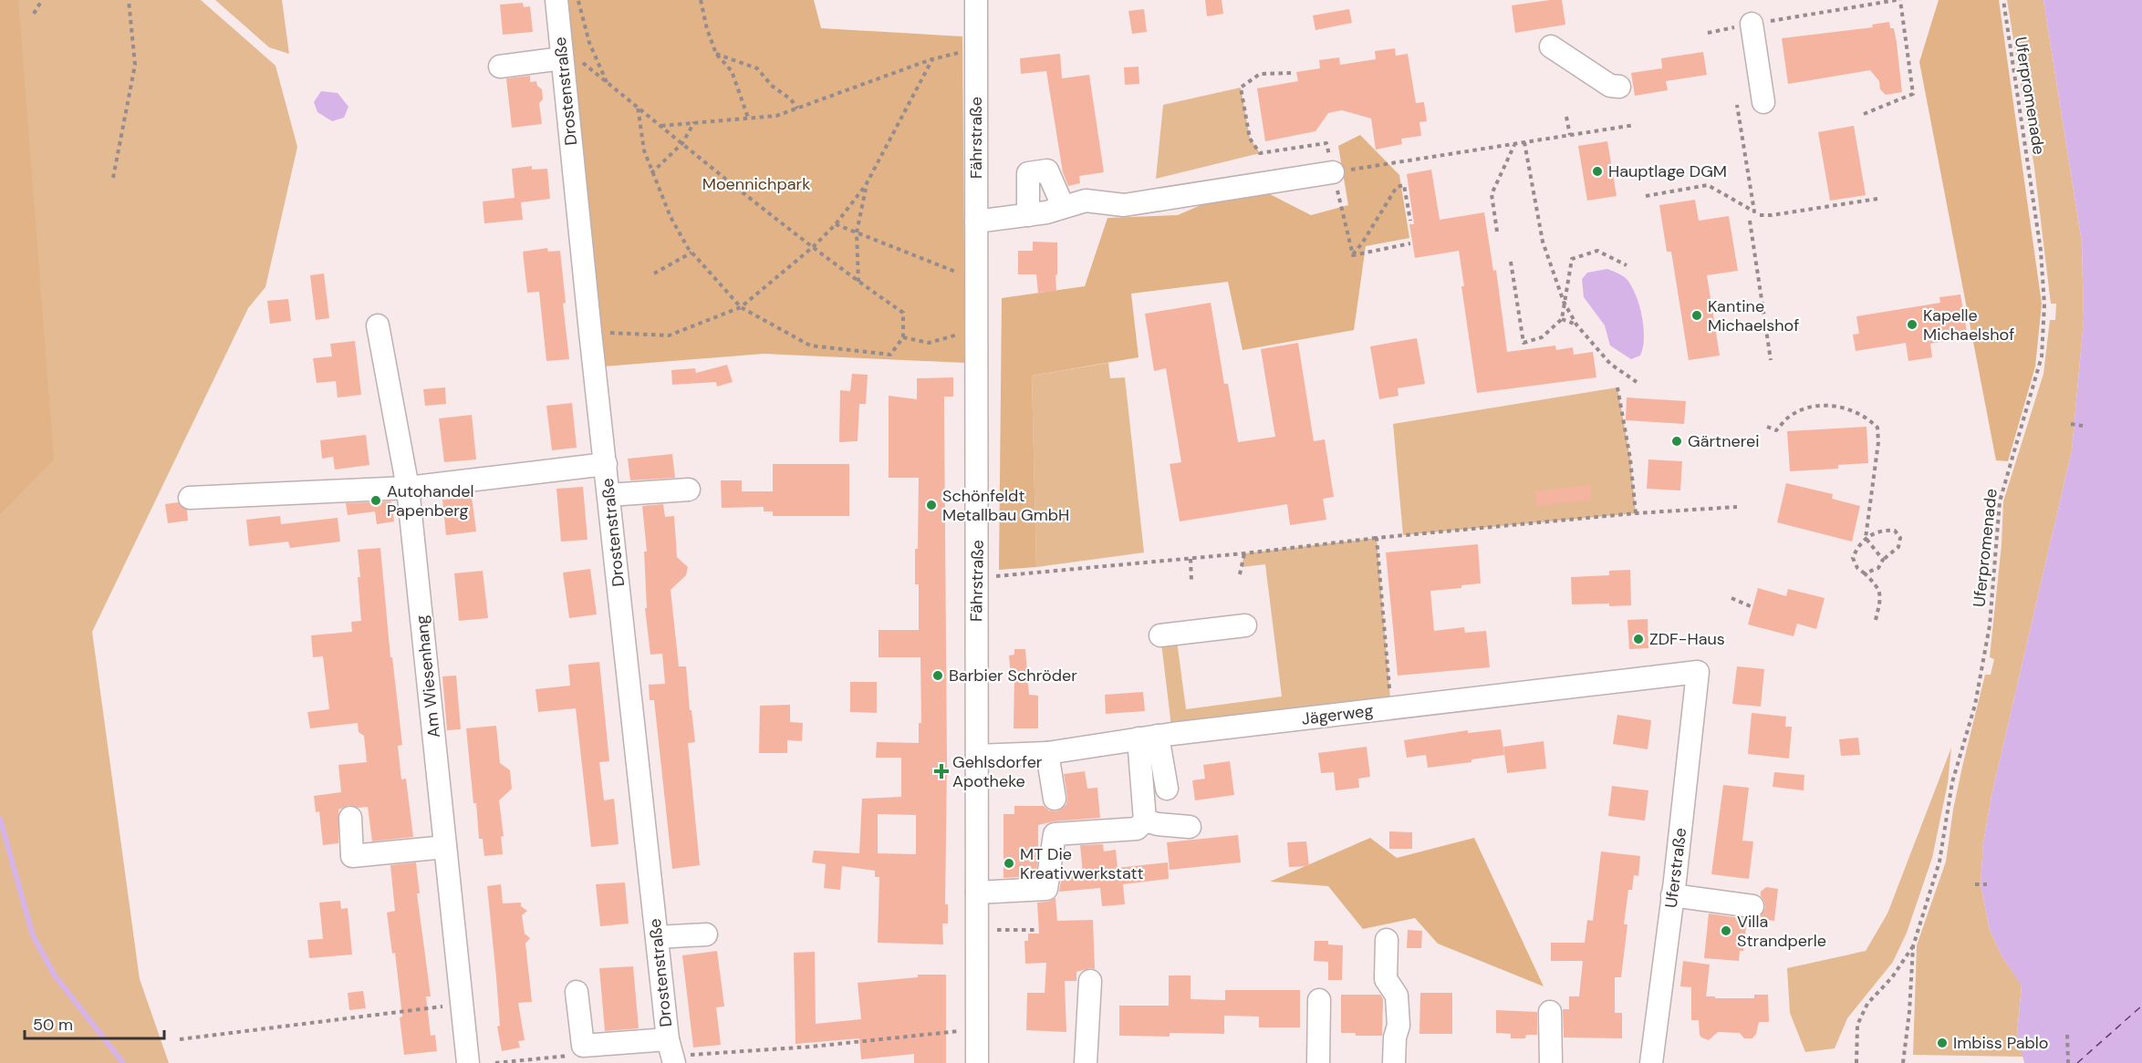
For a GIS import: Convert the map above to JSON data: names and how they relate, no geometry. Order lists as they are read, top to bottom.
{
  "streets": {
    "street": [
      "Drostenstraße",
      "Fährstraße",
      "Am Wiesenhang",
      "Jägerweg",
      "Uferstraße"
    ],
    "path": ["Uferpromenade"]
  },
  "crossings": [
    ["Fährstraße", "Jägerweg"],
    ["Jägerweg", "Uferstraße"]
  ],
  "parks": ["Moennichpark"],
  "places": {
    "other": [
      "Hauptlage DGM",
      "Kantine Michaelshof",
      "Kapelle Michaelshof",
      "Gärtnerei",
      "Autohandel Papenberg",
      "Schönfeldt Metallbau GmbH",
      "ZDF-Haus",
      "Barbier Schröder",
      "MT Die Kreativwerkstatt",
      "Villa Strandperle",
      "Imbiss Pablo"
    ],
    "health": ["Gehlsdorfer Apotheke"]
  },
  "scale_bar": "50 m"
}
